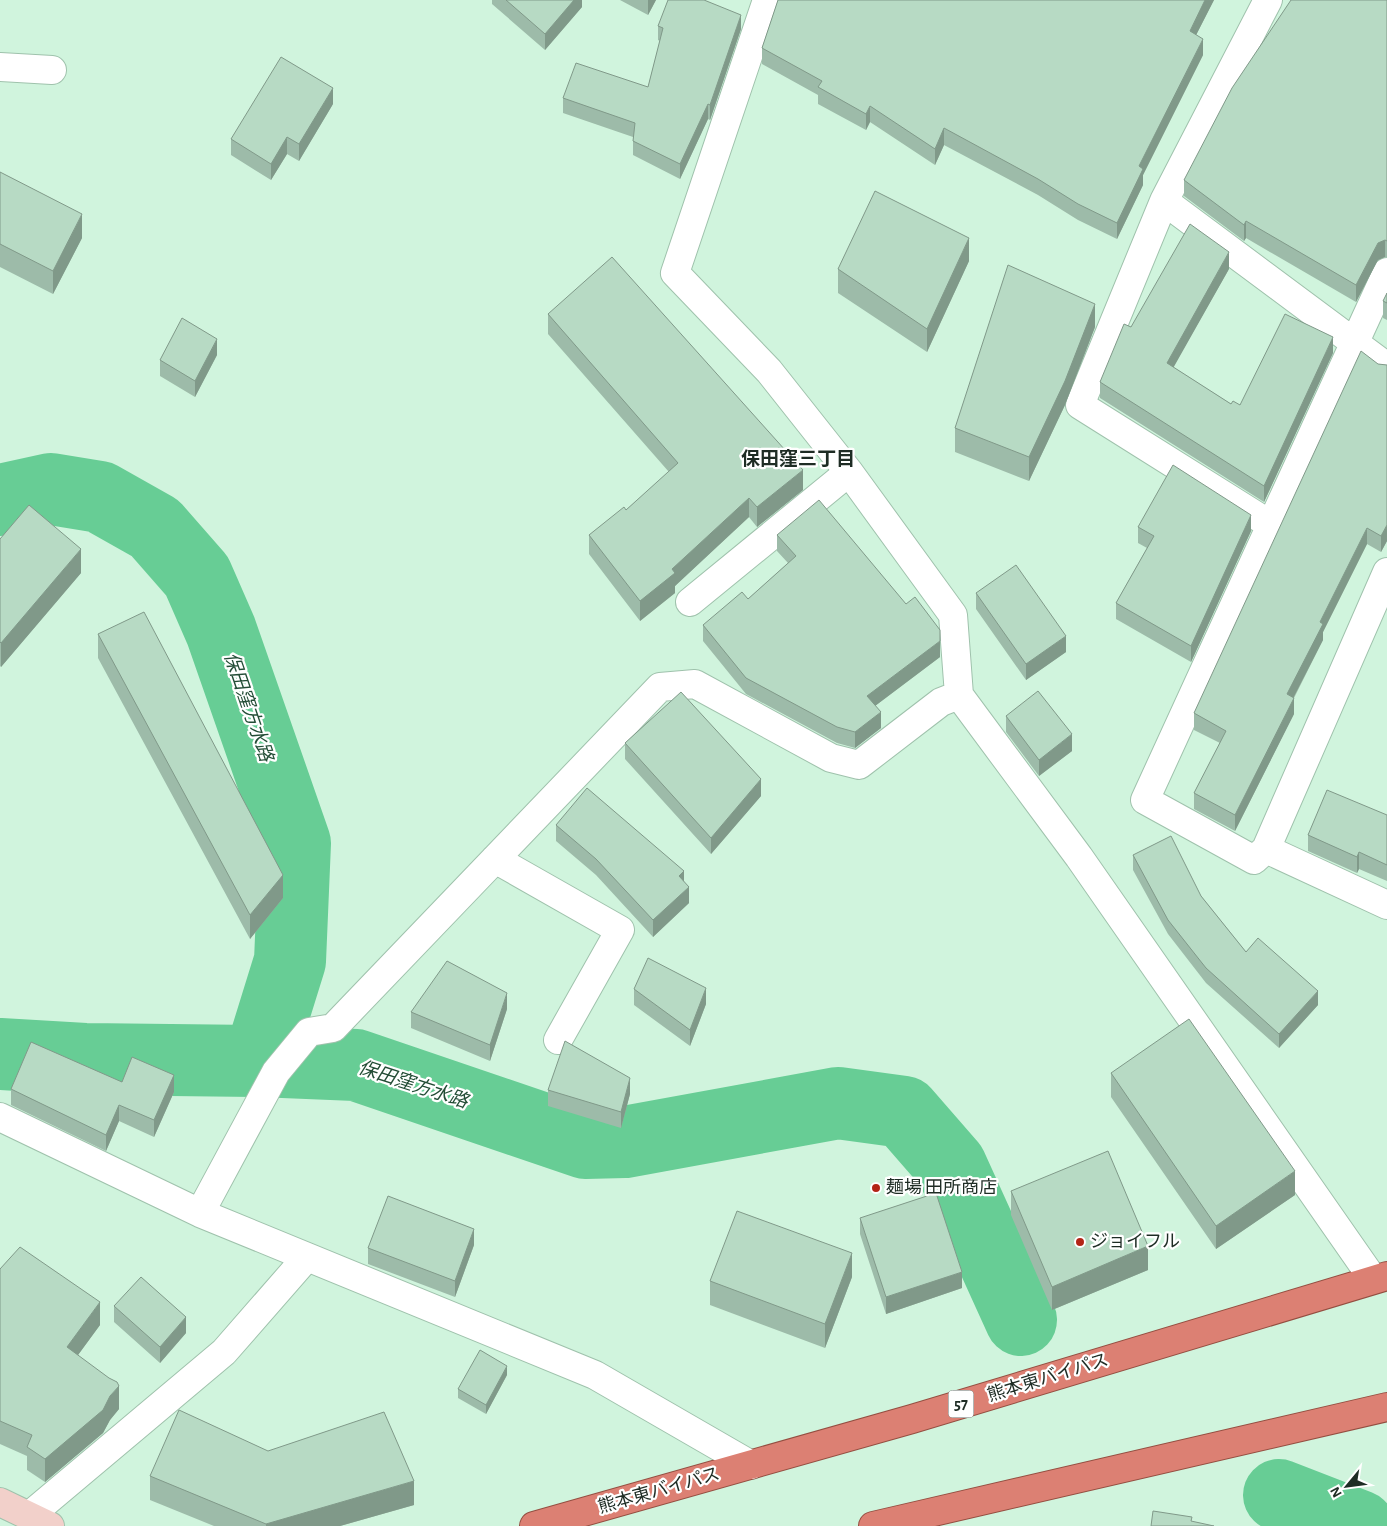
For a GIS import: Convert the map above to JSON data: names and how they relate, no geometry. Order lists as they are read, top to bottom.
{
  "streets": {
    "highway": ["熊本東バイパス", "57"]
  },
  "districts": ["保田窪三丁目"],
  "water": ["保田窪方水路"],
  "places": ["麺場 田所商店", "ジョイフル"],
  "north": "bottom left"
}
